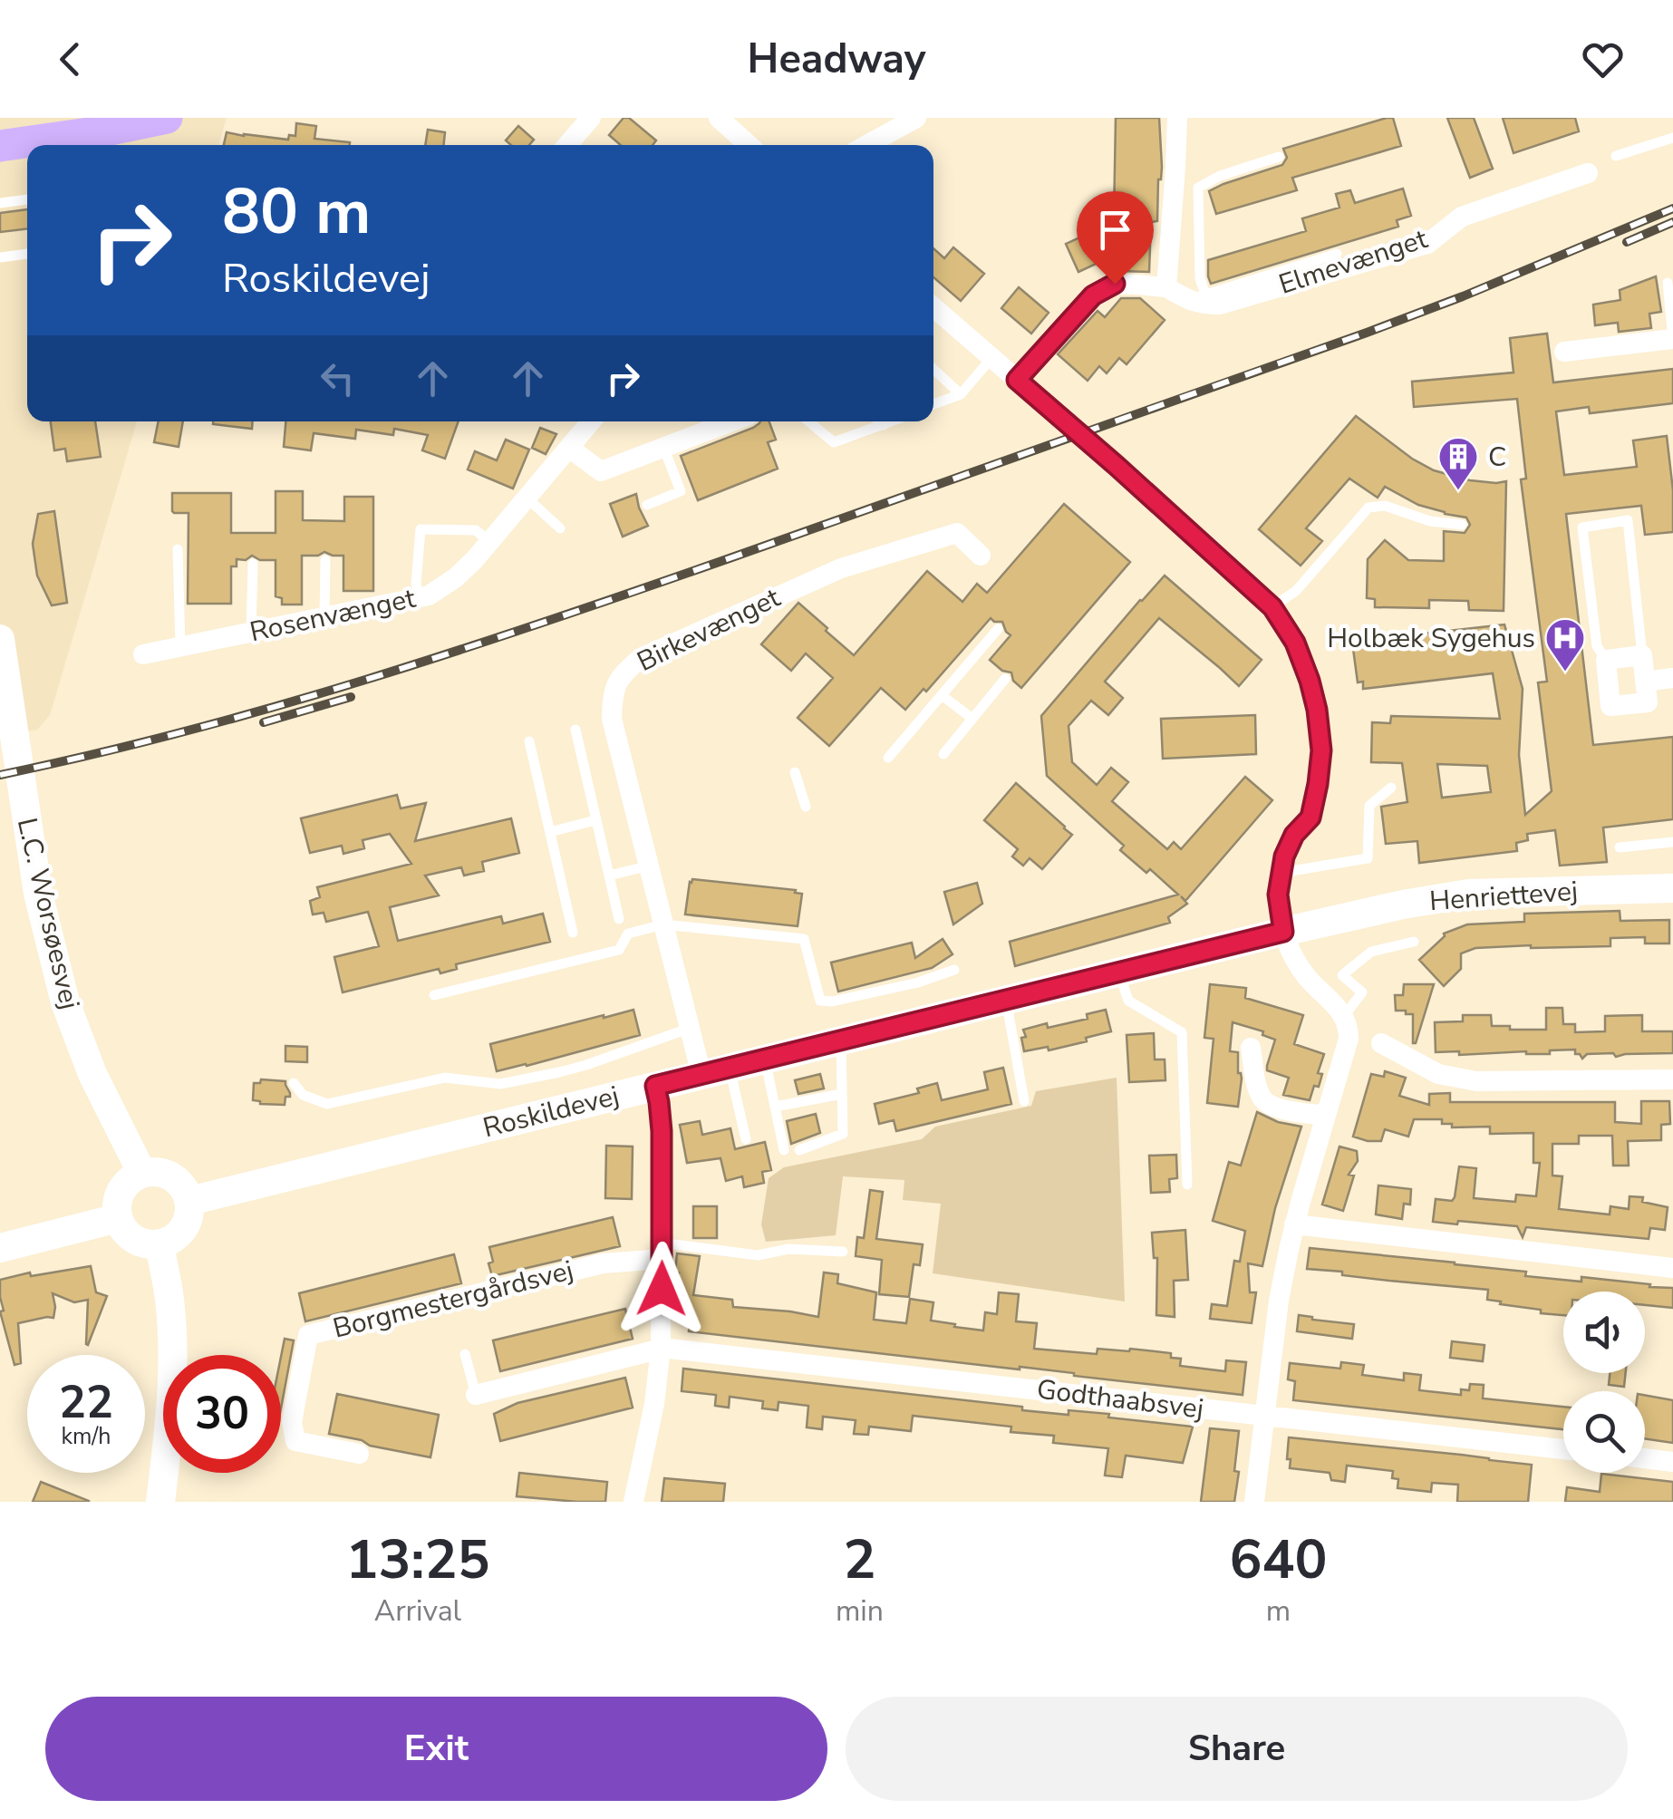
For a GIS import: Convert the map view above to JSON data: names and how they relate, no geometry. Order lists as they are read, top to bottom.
{
  "streets": {
    "street": [
      "Elmevænget",
      "Rosenvænget",
      "Birkevænget",
      "Henriettevej",
      "L.C. Worsøesvej",
      "Roskildevej",
      "Borgmestergårdsvej",
      "Godthaabsvej"
    ]
  },
  "crossings": [
    ["Birkevænget", "Roskildevej"],
    ["Henriettevej", "Roskildevej"],
    ["L.C. Worsøesvej", "Roskildevej"]
  ],
  "places": {
    "building": ["C"],
    "hospital": ["Holbæk Sygehus"]
  },
  "page": {
    "header": "Headway",
    "turn": ["80 m", "Roskildevej"],
    "speed": "22 km/h",
    "limit": "30",
    "eta": [
      "13:25",
      "Arrival",
      "2",
      "min",
      "640",
      "m"
    ],
    "buttons": ["Exit", "Share"]
  }
}
